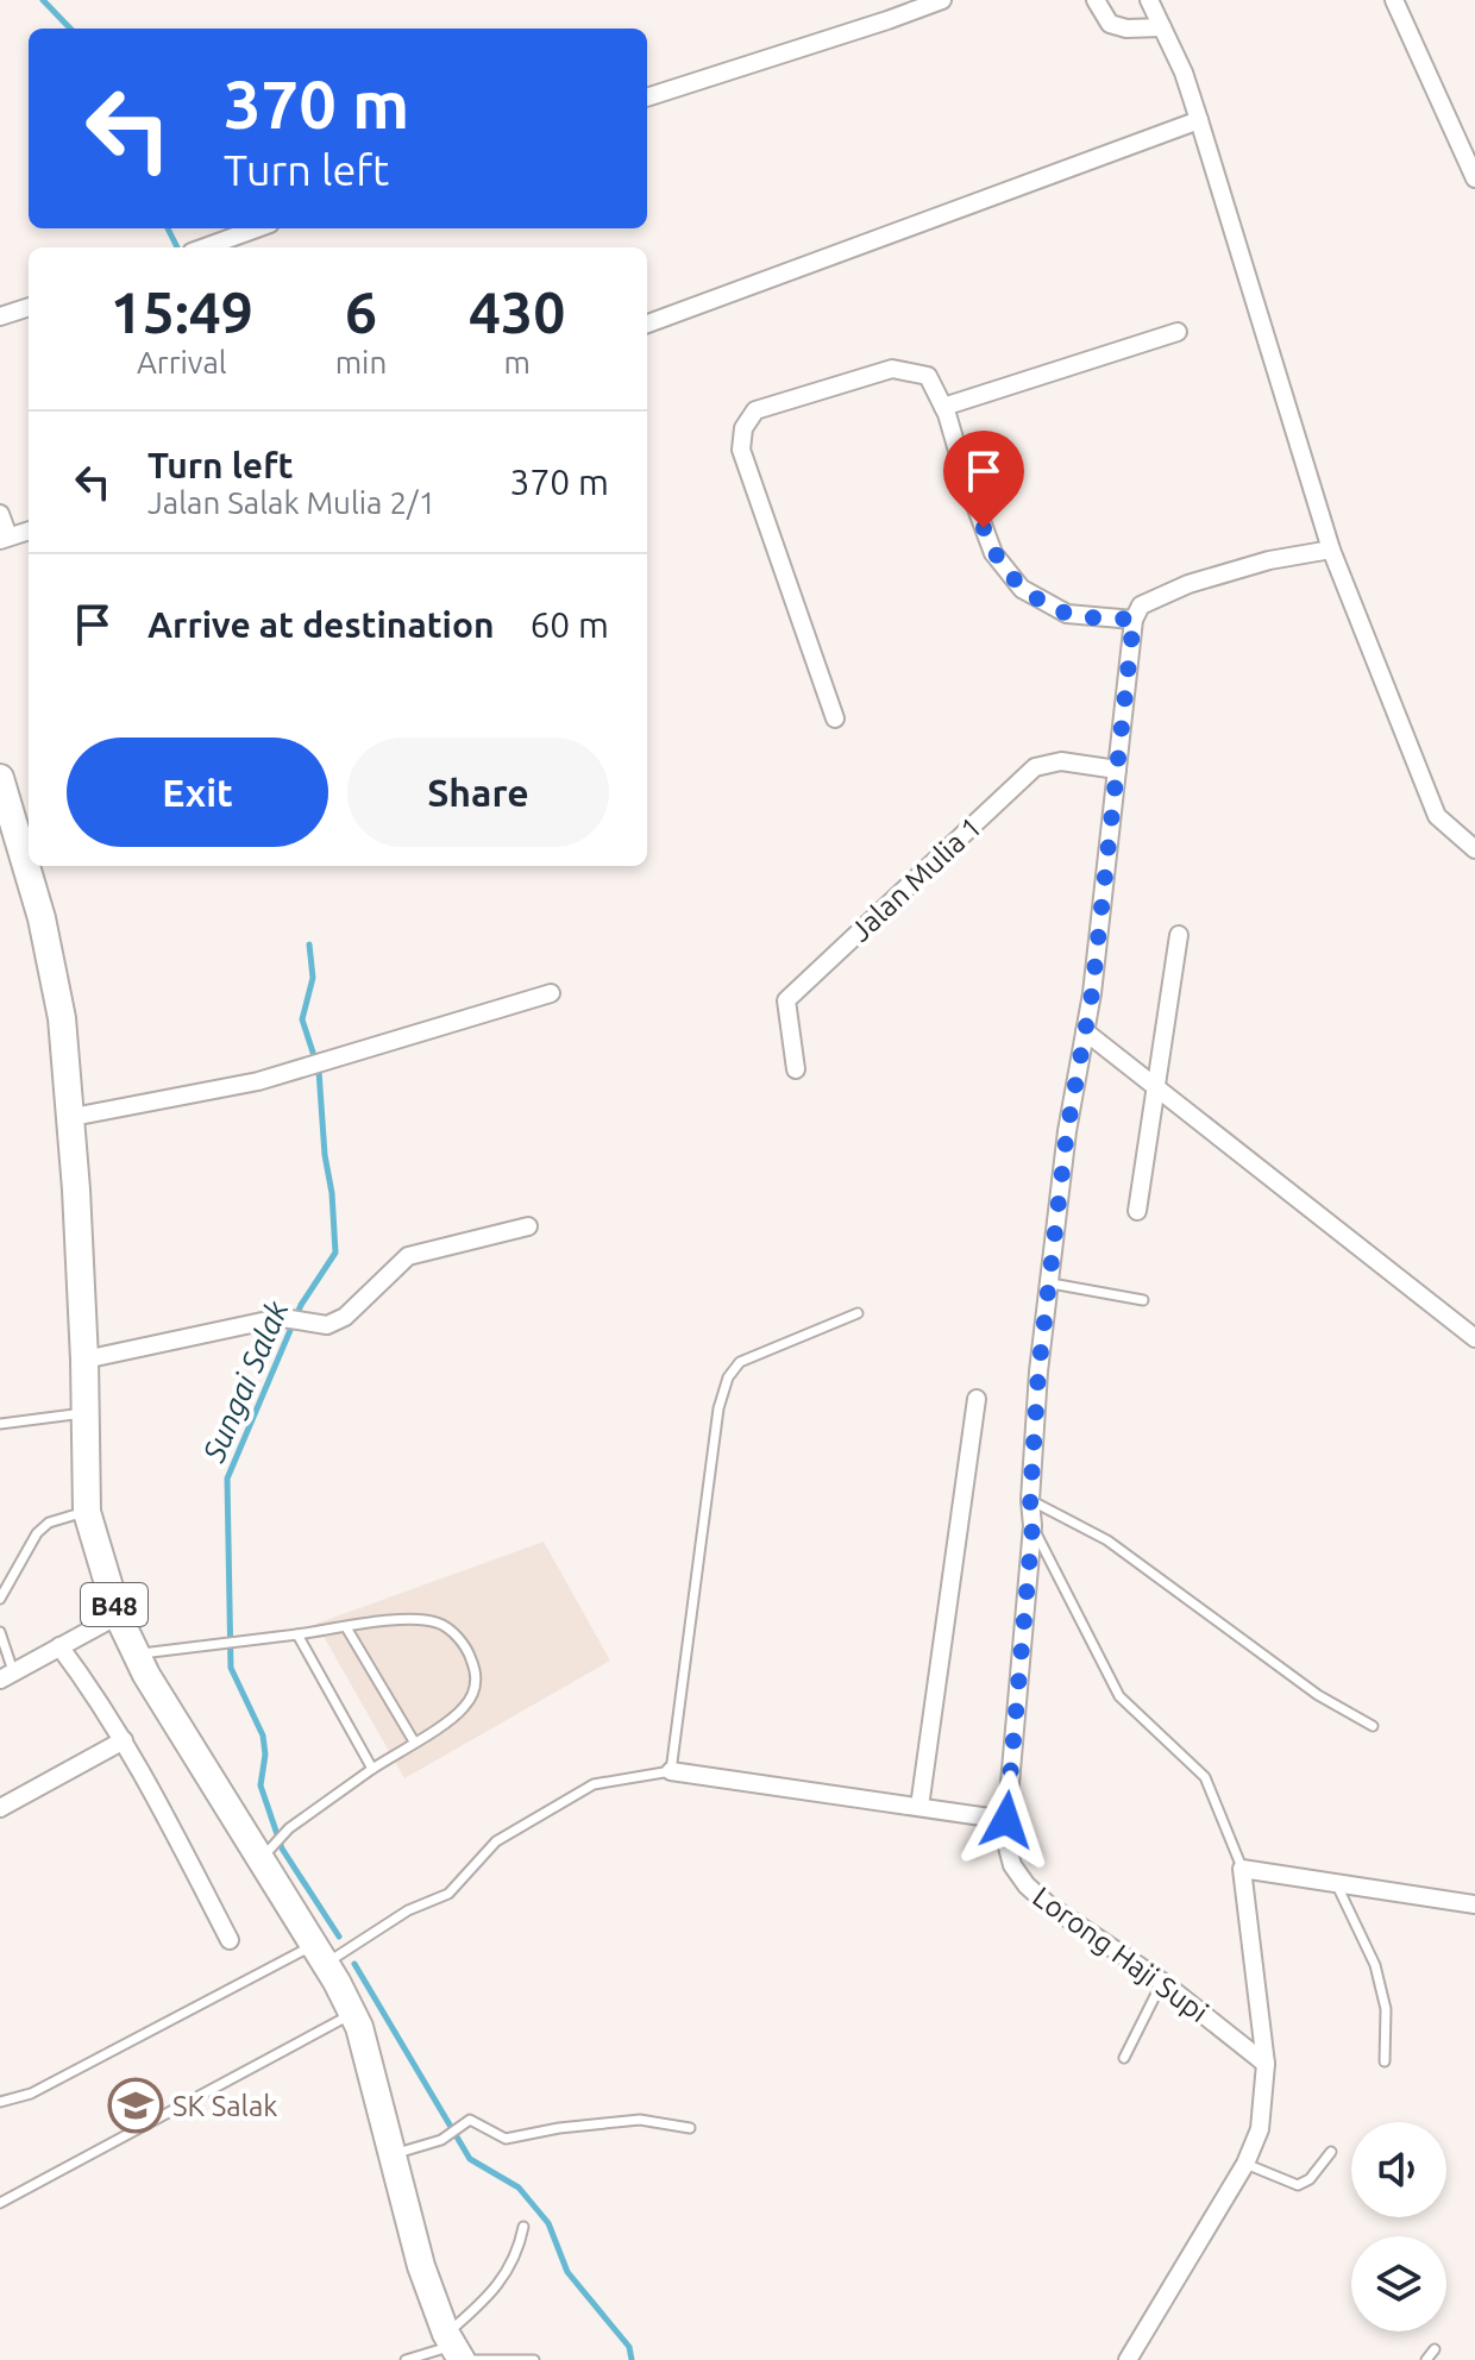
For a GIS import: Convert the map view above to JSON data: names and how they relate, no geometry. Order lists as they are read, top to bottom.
{
  "streets": {
    "main road": ["B48"],
    "street": ["Jalan Mulia 1", "Lorong Haji Supi"]
  },
  "crossings": [
    ["Jalan Mulia 1", "Lorong Haji Supi"]
  ],
  "water": ["Sungai Salak"],
  "places": {
    "school or university": ["SK Salak"]
  },
  "page": {
    "turn": ["370 m", "Turn left"],
    "eta": [
      "15:49",
      "Arrival",
      "6",
      "min",
      "430",
      "m"
    ],
    "list": [
      {
        "name": "Turn left",
        "note": "Jalan Salak Mulia 2/1",
        "value": "370 m"
      },
      {
        "name": "Arrive at destination",
        "value": "60 m"
      }
    ],
    "buttons": ["Exit", "Share"]
  }
}
